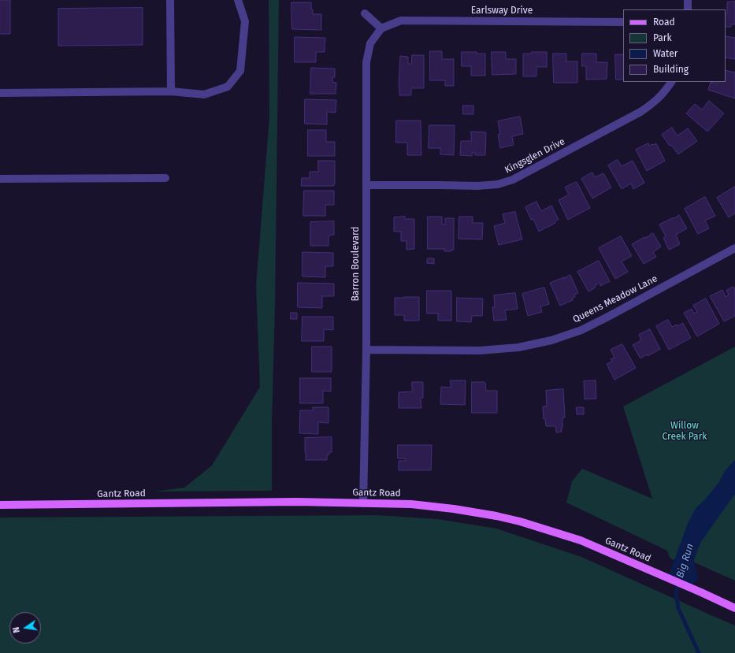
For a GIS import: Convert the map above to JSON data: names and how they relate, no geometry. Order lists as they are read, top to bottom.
{
  "streets": {
    "main road": ["Gantz Road"],
    "street": [
      "Earlsway Drive",
      "Kingsglen Drive",
      "Barron Boulevard",
      "Queens Meadow Lane"
    ]
  },
  "crossings": [
    ["Earlsway Drive", "Barron Boulevard"],
    ["Kingsglen Drive", "Barron Boulevard"],
    ["Barron Boulevard", "Queens Meadow Lane"],
    ["Barron Boulevard", "Gantz Road"]
  ],
  "water": ["Big Run"],
  "parks": ["Willow Creek Park"],
  "legend": [
    "Road",
    "Park",
    "Water",
    "Building"
  ],
  "north": "left"
}
